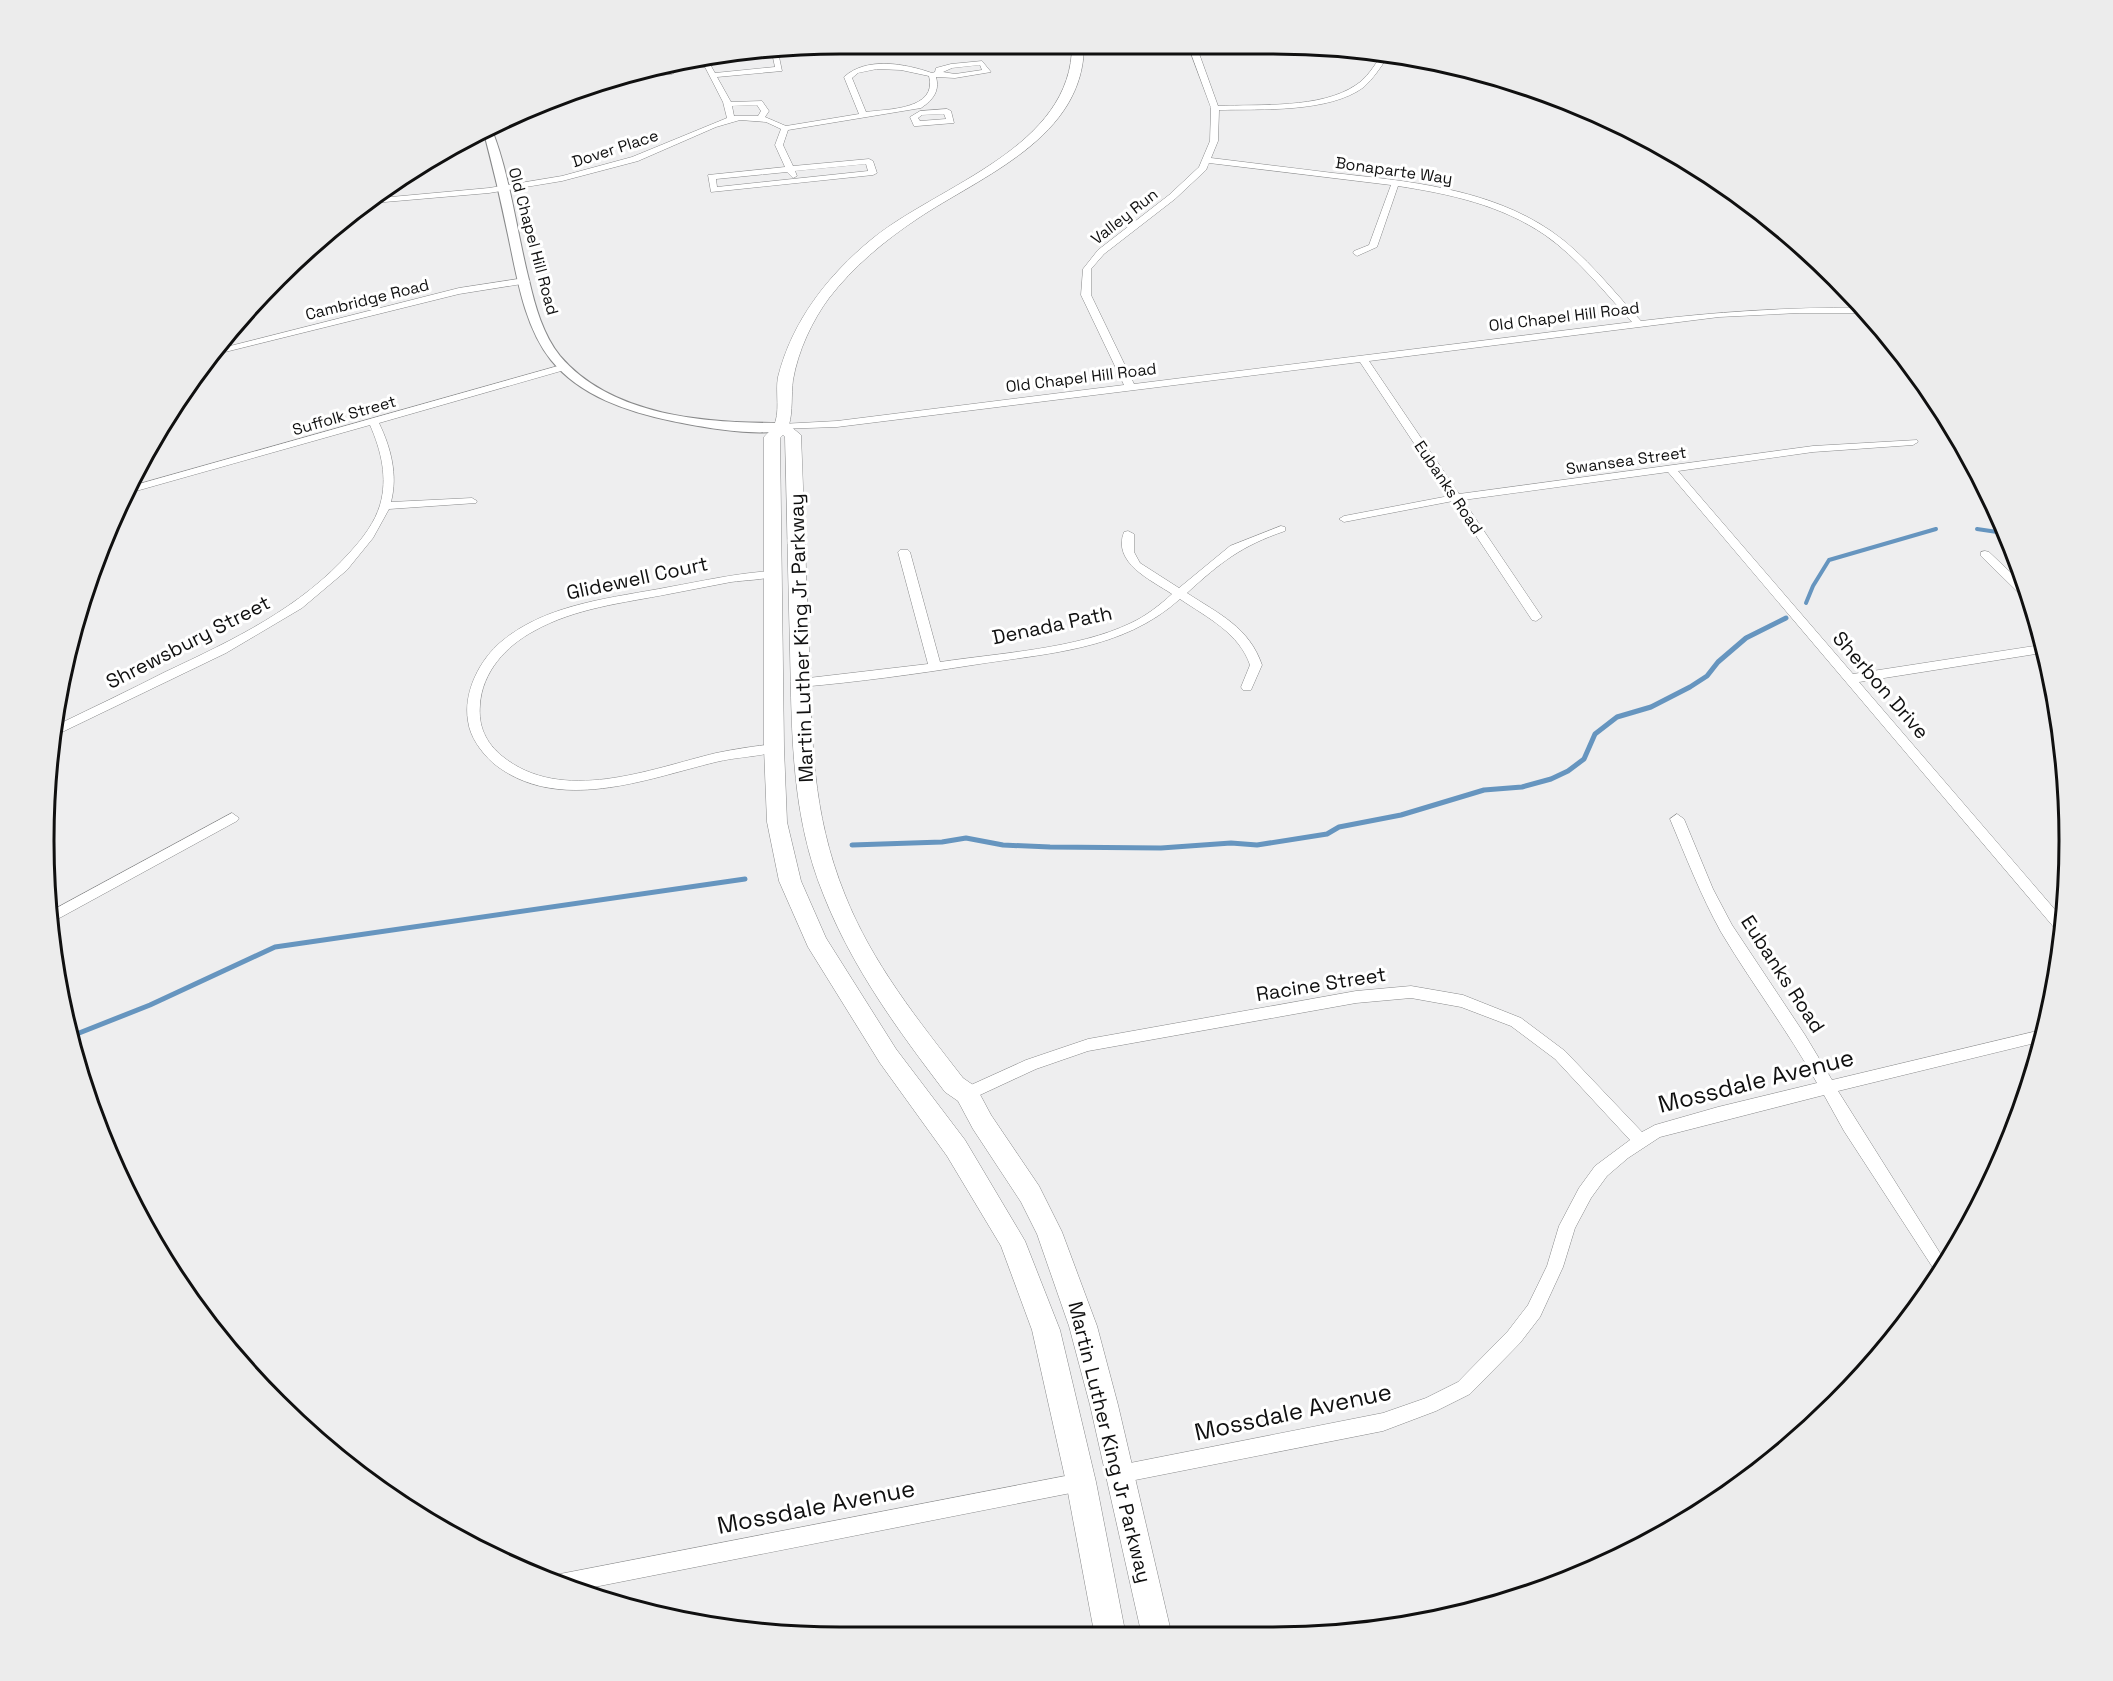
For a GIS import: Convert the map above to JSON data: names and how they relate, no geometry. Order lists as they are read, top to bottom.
{
  "streets": {
    "main road": ["Martin Luther King Jr Parkway"],
    "street": [
      "Dover Place",
      "Bonaparte Way",
      "Valley Run",
      "Old Chapel Hill Road",
      "Cambridge Road",
      "Suffolk Street",
      "Swansea Street",
      "Eubanks Road",
      "Glidewell Court",
      "Denada Path",
      "Shrewsbury Street",
      "Sherbon Drive",
      "Racine Street",
      "Mossdale Avenue"
    ]
  },
  "crossings": [
    ["Dover Place", "Old Chapel Hill Road"],
    ["Bonaparte Way", "Valley Run"],
    ["Bonaparte Way", "Old Chapel Hill Road"],
    ["Valley Run", "Old Chapel Hill Road"],
    ["Old Chapel Hill Road", "Cambridge Road"],
    ["Old Chapel Hill Road", "Suffolk Street"],
    ["Old Chapel Hill Road", "Eubanks Road"],
    ["Old Chapel Hill Road", "Martin Luther King Jr Parkway"],
    ["Suffolk Street", "Shrewsbury Street"],
    ["Swansea Street", "Eubanks Road"],
    ["Swansea Street", "Sherbon Drive"],
    ["Eubanks Road", "Mossdale Avenue"],
    ["Glidewell Court", "Martin Luther King Jr Parkway"],
    ["Denada Path", "Martin Luther King Jr Parkway"],
    ["Martin Luther King Jr Parkway", "Racine Street"],
    ["Martin Luther King Jr Parkway", "Mossdale Avenue"],
    ["Racine Street", "Mossdale Avenue"]
  ]
}
